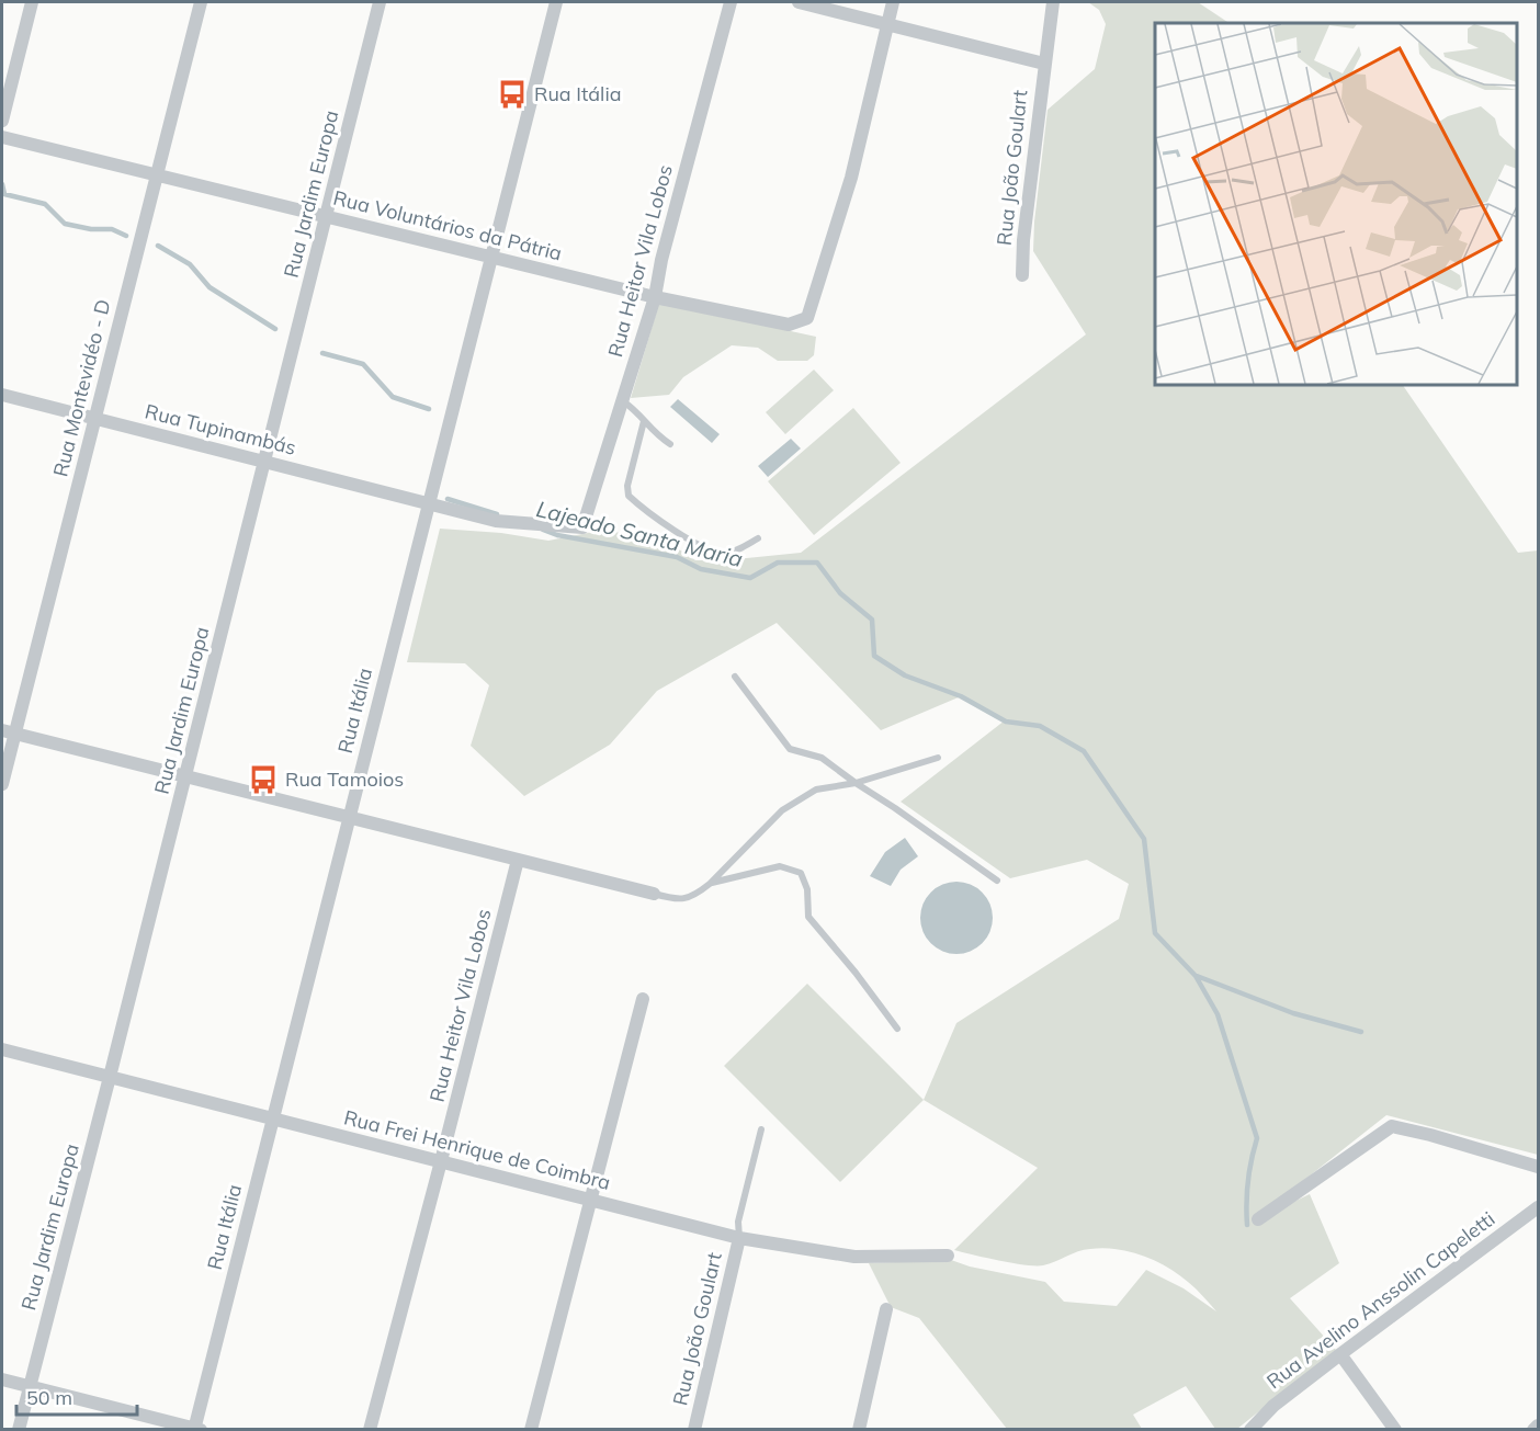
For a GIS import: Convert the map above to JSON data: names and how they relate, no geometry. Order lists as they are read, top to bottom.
{
  "streets": {
    "street": [
      "Rua João Goulart",
      "Rua Jardim Europa",
      "Rua Voluntários da Pátria",
      "Rua Heitor Vila Lobos",
      "Rua Montevidéo - D",
      "Rua Tupinambás",
      "Rua Itália",
      "Rua Frei Henrique de Coimbra",
      "Rua Avelino Anssolin Capeletti"
    ]
  },
  "crossings": [
    ["Rua João Goulart", "Rua Frei Henrique de Coimbra"],
    ["Rua Jardim Europa", "Rua Voluntários da Pátria"],
    ["Rua Jardim Europa", "Rua Tupinambás"],
    ["Rua Jardim Europa", "Rua Frei Henrique de Coimbra"],
    ["Rua Voluntários da Pátria", "Rua Heitor Vila Lobos"],
    ["Rua Voluntários da Pátria", "Rua Montevidéo - D"],
    ["Rua Voluntários da Pátria", "Rua Itália"],
    ["Rua Heitor Vila Lobos", "Rua Tupinambás"],
    ["Rua Heitor Vila Lobos", "Rua Frei Henrique de Coimbra"],
    ["Rua Montevidéo - D", "Rua Tupinambás"],
    ["Rua Tupinambás", "Rua Itália"],
    ["Rua Itália", "Rua Frei Henrique de Coimbra"]
  ],
  "water": ["Lajeado Santa Maria"],
  "places": {
    "bus stop": ["Rua Itália", "Rua Tamoios"]
  },
  "scale_bar": "50 m"
}
